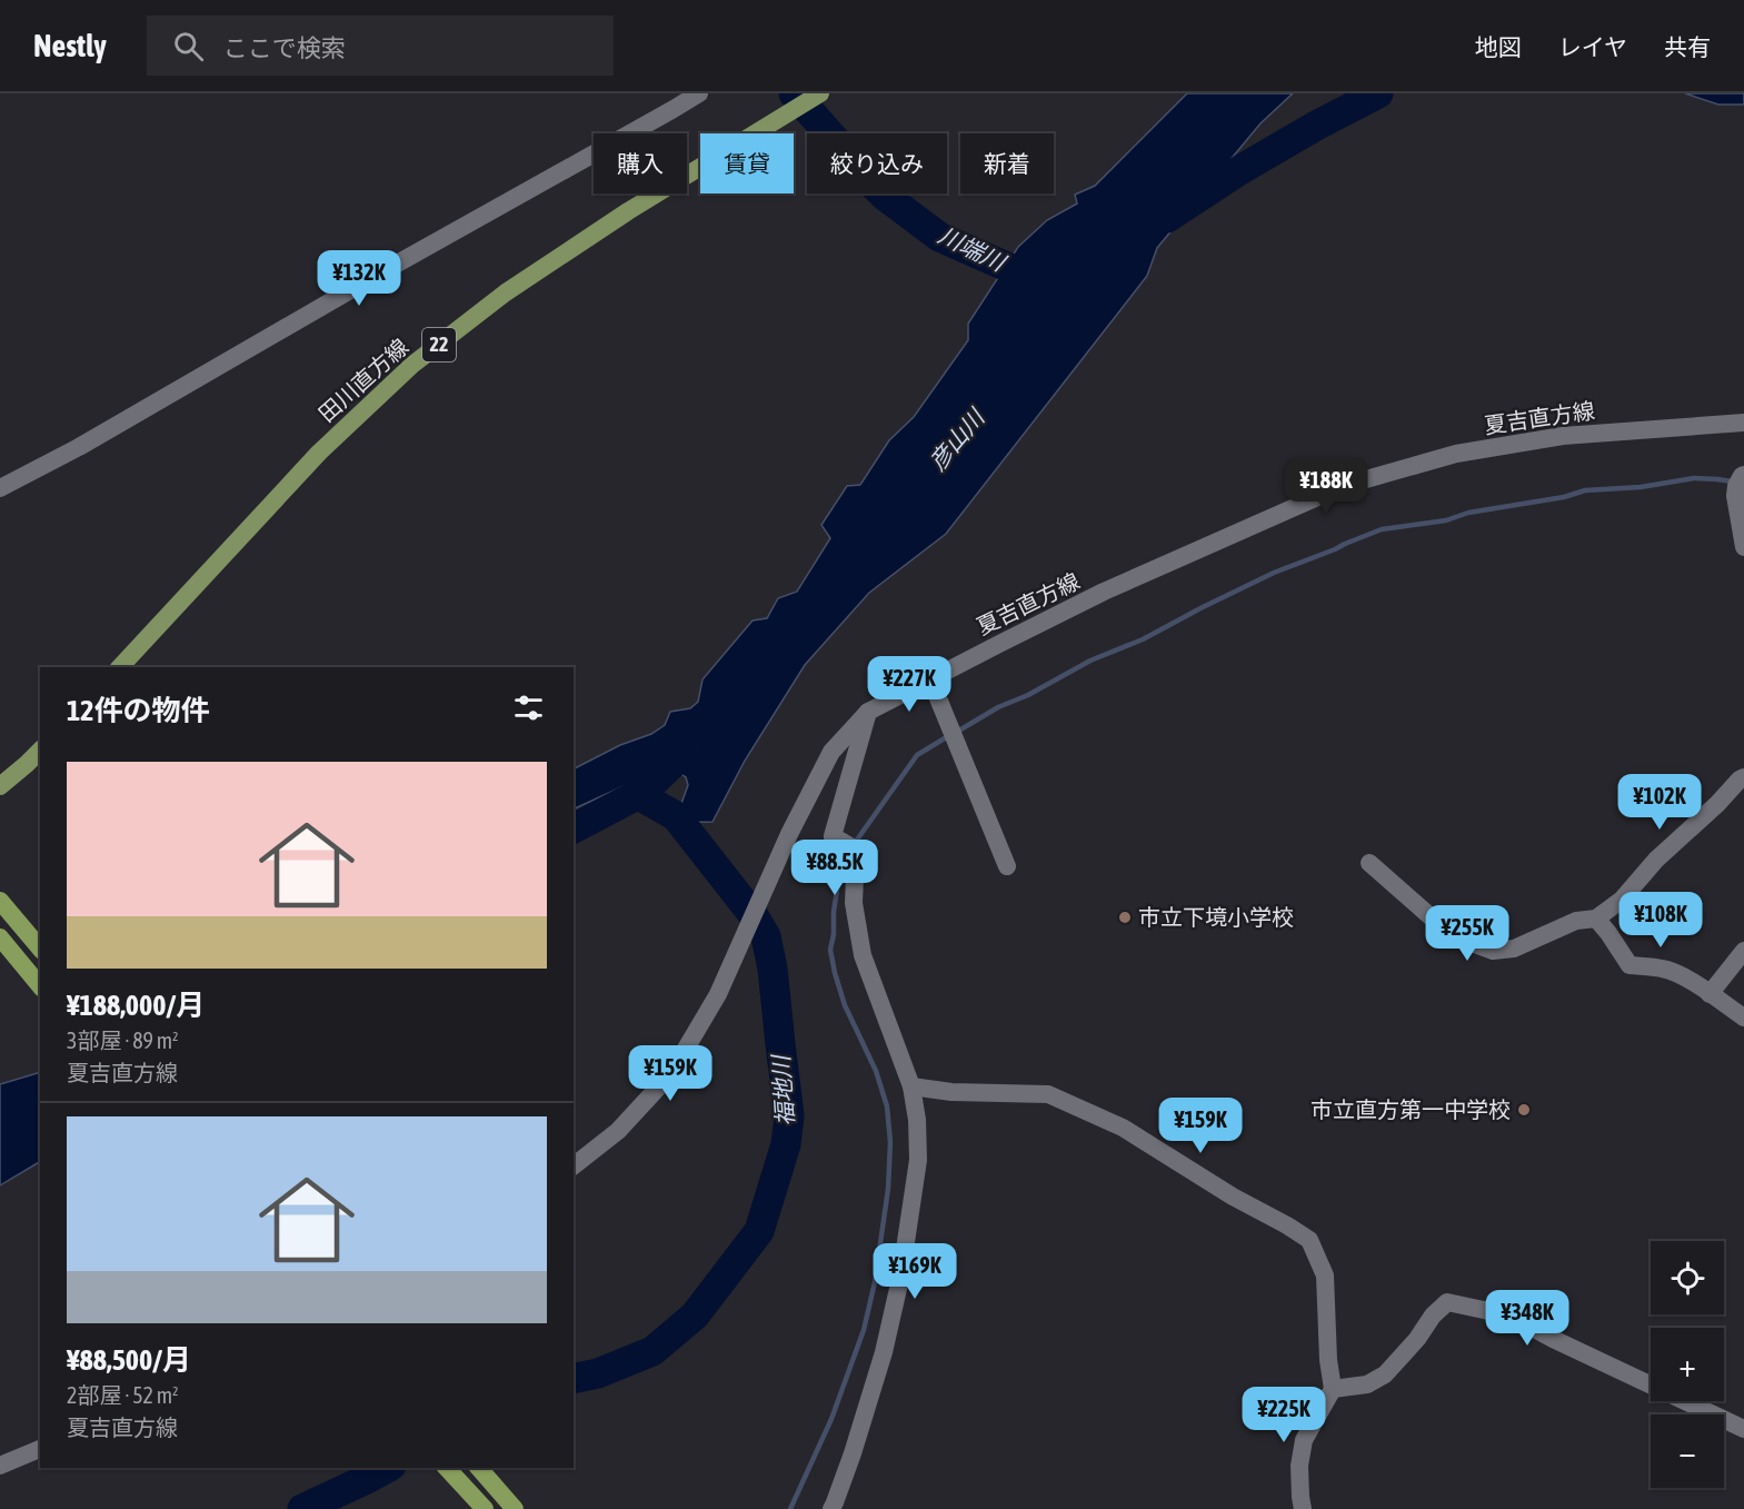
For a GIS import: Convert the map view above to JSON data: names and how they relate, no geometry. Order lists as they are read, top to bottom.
{
  "streets": {
    "main road": ["22", "田川直方線"],
    "street": ["夏吉直方線"]
  },
  "water": ["川端川", "彦山川", "福地川"],
  "places": ["市立下境小学校", "市立直方第一中学校"],
  "page": {
    "header": "Nestly",
    "search": "ここで検索",
    "nav": ["地図", "レイヤ", "共有"],
    "chip": [
      "購入",
      "賃貸",
      "絞り込み",
      "新着"
    ],
    "price": [
      "¥132K",
      "¥188K",
      "¥227K",
      "¥102K",
      "¥88.5K",
      "¥108K",
      "¥255K",
      "¥159K",
      "¥159K",
      "¥169K",
      "¥348K",
      "¥225K"
    ],
    "heading": "12件の物件",
    "list": [
      {
        "name": "¥188,000/月",
        "note": "3部屋 · 89 m² · 夏吉直方線"
      },
      {
        "name": "¥88,500/月",
        "note": "2部屋 · 52 m² · 夏吉直方線"
      }
    ],
    "map_buttons": ["+", "−"]
  }
}
